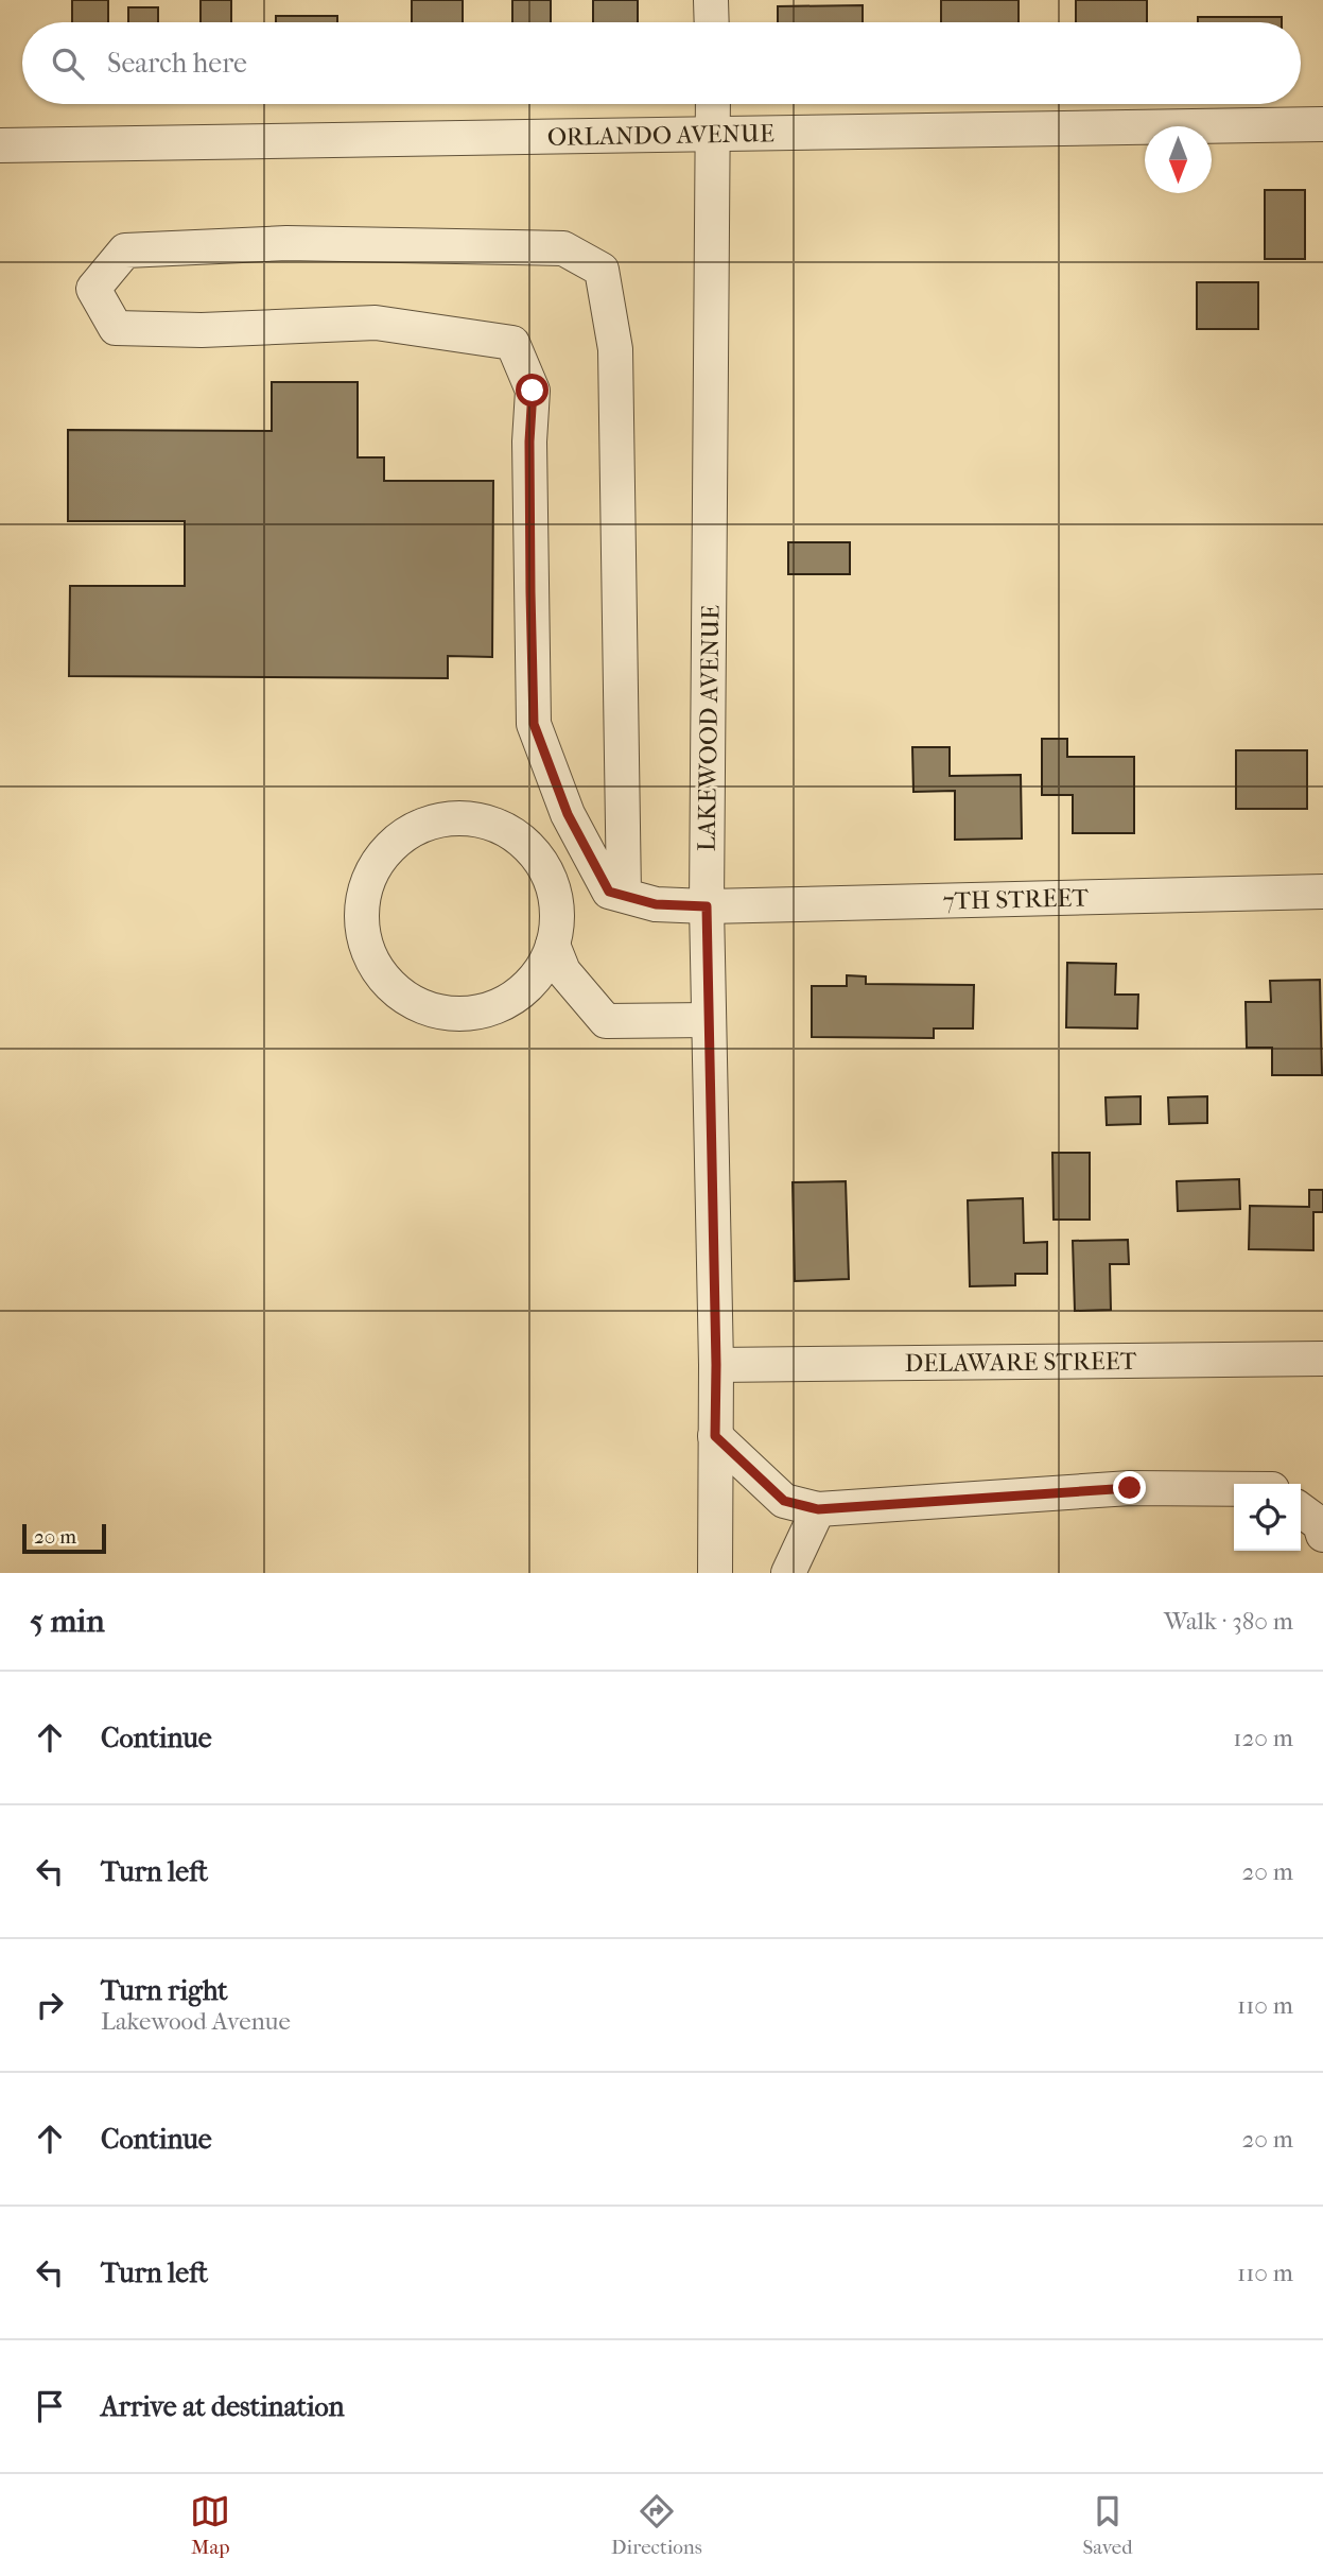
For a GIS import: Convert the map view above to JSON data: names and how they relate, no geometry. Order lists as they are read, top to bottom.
{
  "streets": {
    "street": [
      "ORLANDO AVENUE",
      "LAKEWOOD AVENUE",
      "7TH STREET",
      "DELAWARE STREET"
    ]
  },
  "crossings": [
    ["ORLANDO AVENUE", "LAKEWOOD AVENUE"],
    ["LAKEWOOD AVENUE", "7TH STREET"],
    ["LAKEWOOD AVENUE", "DELAWARE STREET"]
  ],
  "scale_bar": "20 m",
  "north": "bottom",
  "page": {
    "search": "Search here",
    "scale": "20 m",
    "heading": ["5 min", "Walk · 380 m"],
    "list": [
      ["Continue", "120 m"],
      ["Turn left", "20 m"],
      ["Turn right", "Lakewood Avenue", "110 m"],
      ["Continue", "20 m"],
      ["Turn left", "110 m"],
      "Arrive at destination"
    ],
    "nav": ["Map", "Directions", "Saved"]
  }
}
